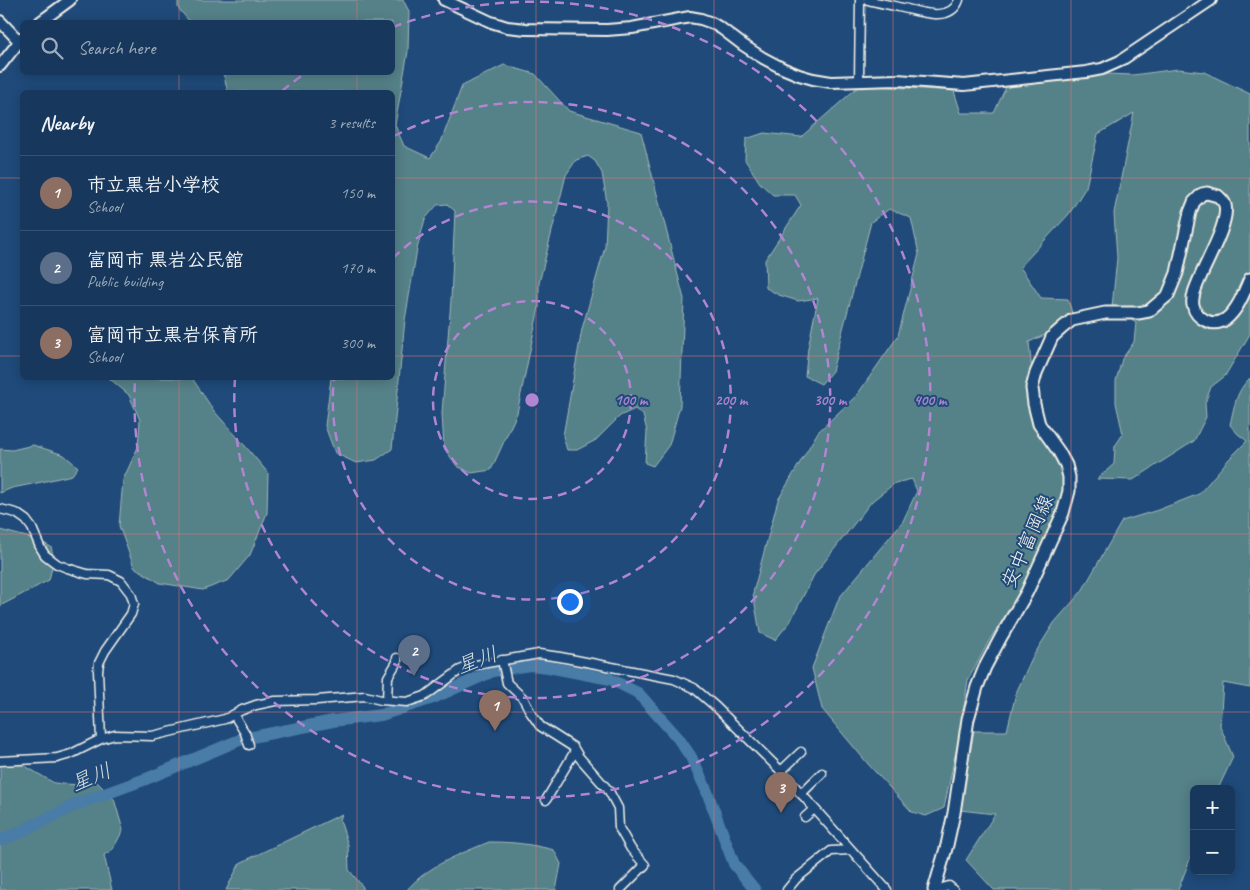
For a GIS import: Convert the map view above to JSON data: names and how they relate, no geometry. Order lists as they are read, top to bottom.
{
  "streets": {
    "main road": ["安中富岡線"]
  },
  "water": ["星川"],
  "page": {
    "search": "Search here",
    "heading": ["Nearby", "3 results"],
    "list": [
      {
        "mark": "1",
        "name": "市立黒岩小学校",
        "note": "School",
        "value": "150 m"
      },
      {
        "mark": "2",
        "name": "富岡市 黒岩公民舘",
        "note": "Public building",
        "value": "170 m"
      },
      {
        "mark": "3",
        "name": "富岡市立黒岩保育所",
        "note": "School",
        "value": "300 m"
      }
    ],
    "pins": ["2", "1", "3"],
    "map_buttons": ["+", "−"]
  },
  "rings": [
    "100 m",
    "200 m",
    "300 m",
    "400 m"
  ]
}
